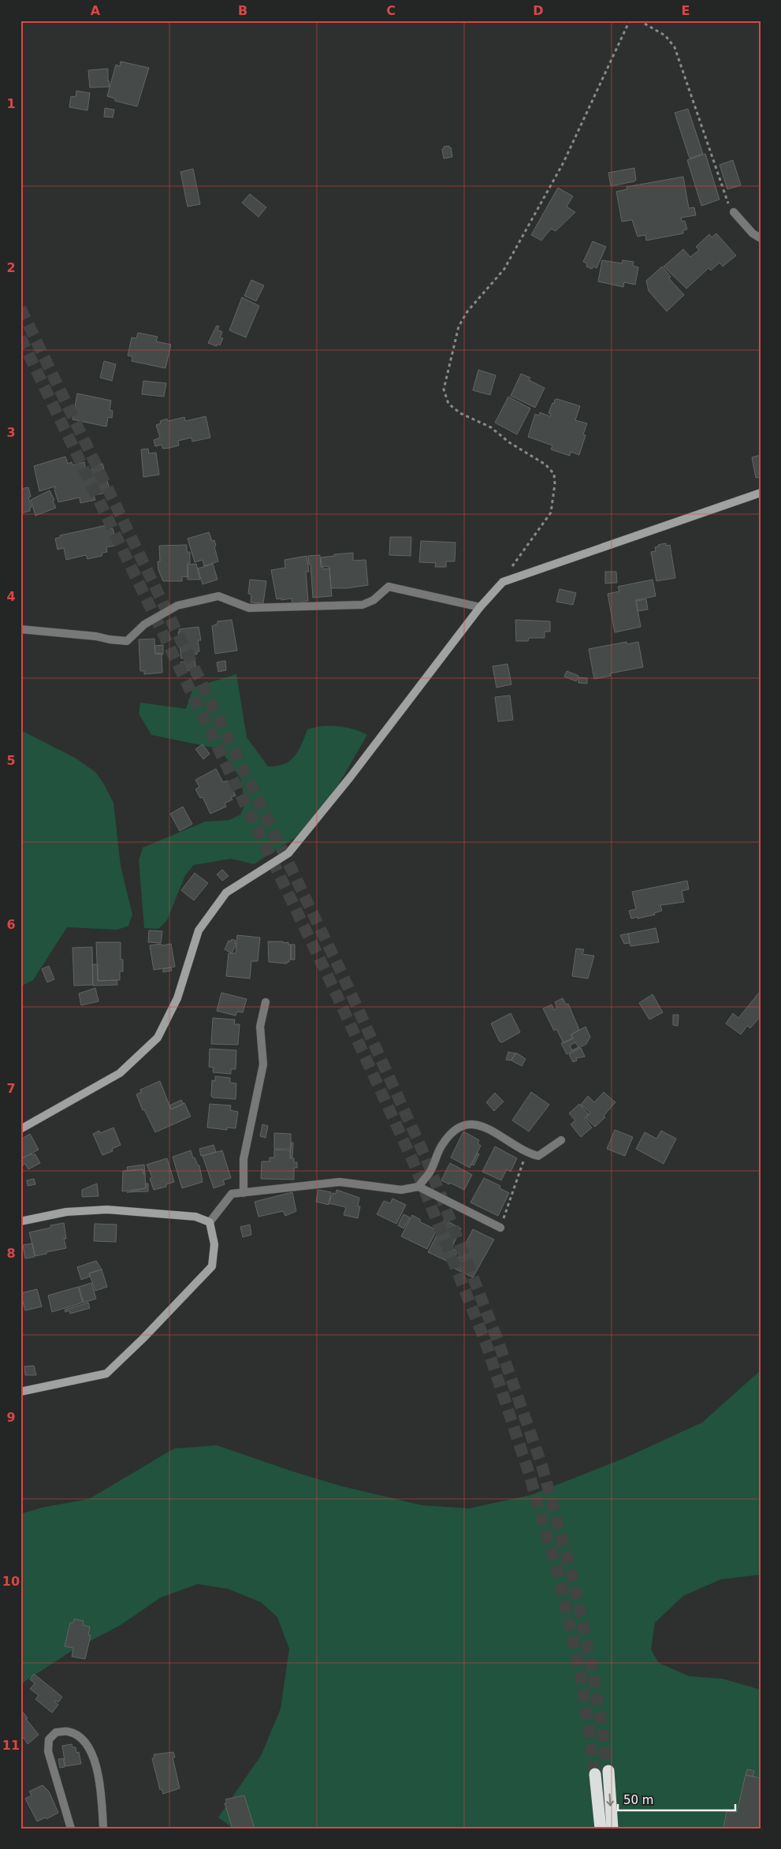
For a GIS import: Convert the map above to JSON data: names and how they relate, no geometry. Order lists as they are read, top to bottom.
{
  "scale_bar": "50 m",
  "grid": {
    "columns": [
      "A",
      "B",
      "C",
      "D",
      "E"
    ],
    "rows": [
      "1",
      "2",
      "3",
      "4",
      "5",
      "6",
      "7",
      "8",
      "9",
      "10",
      "11"
    ]
  }
}
